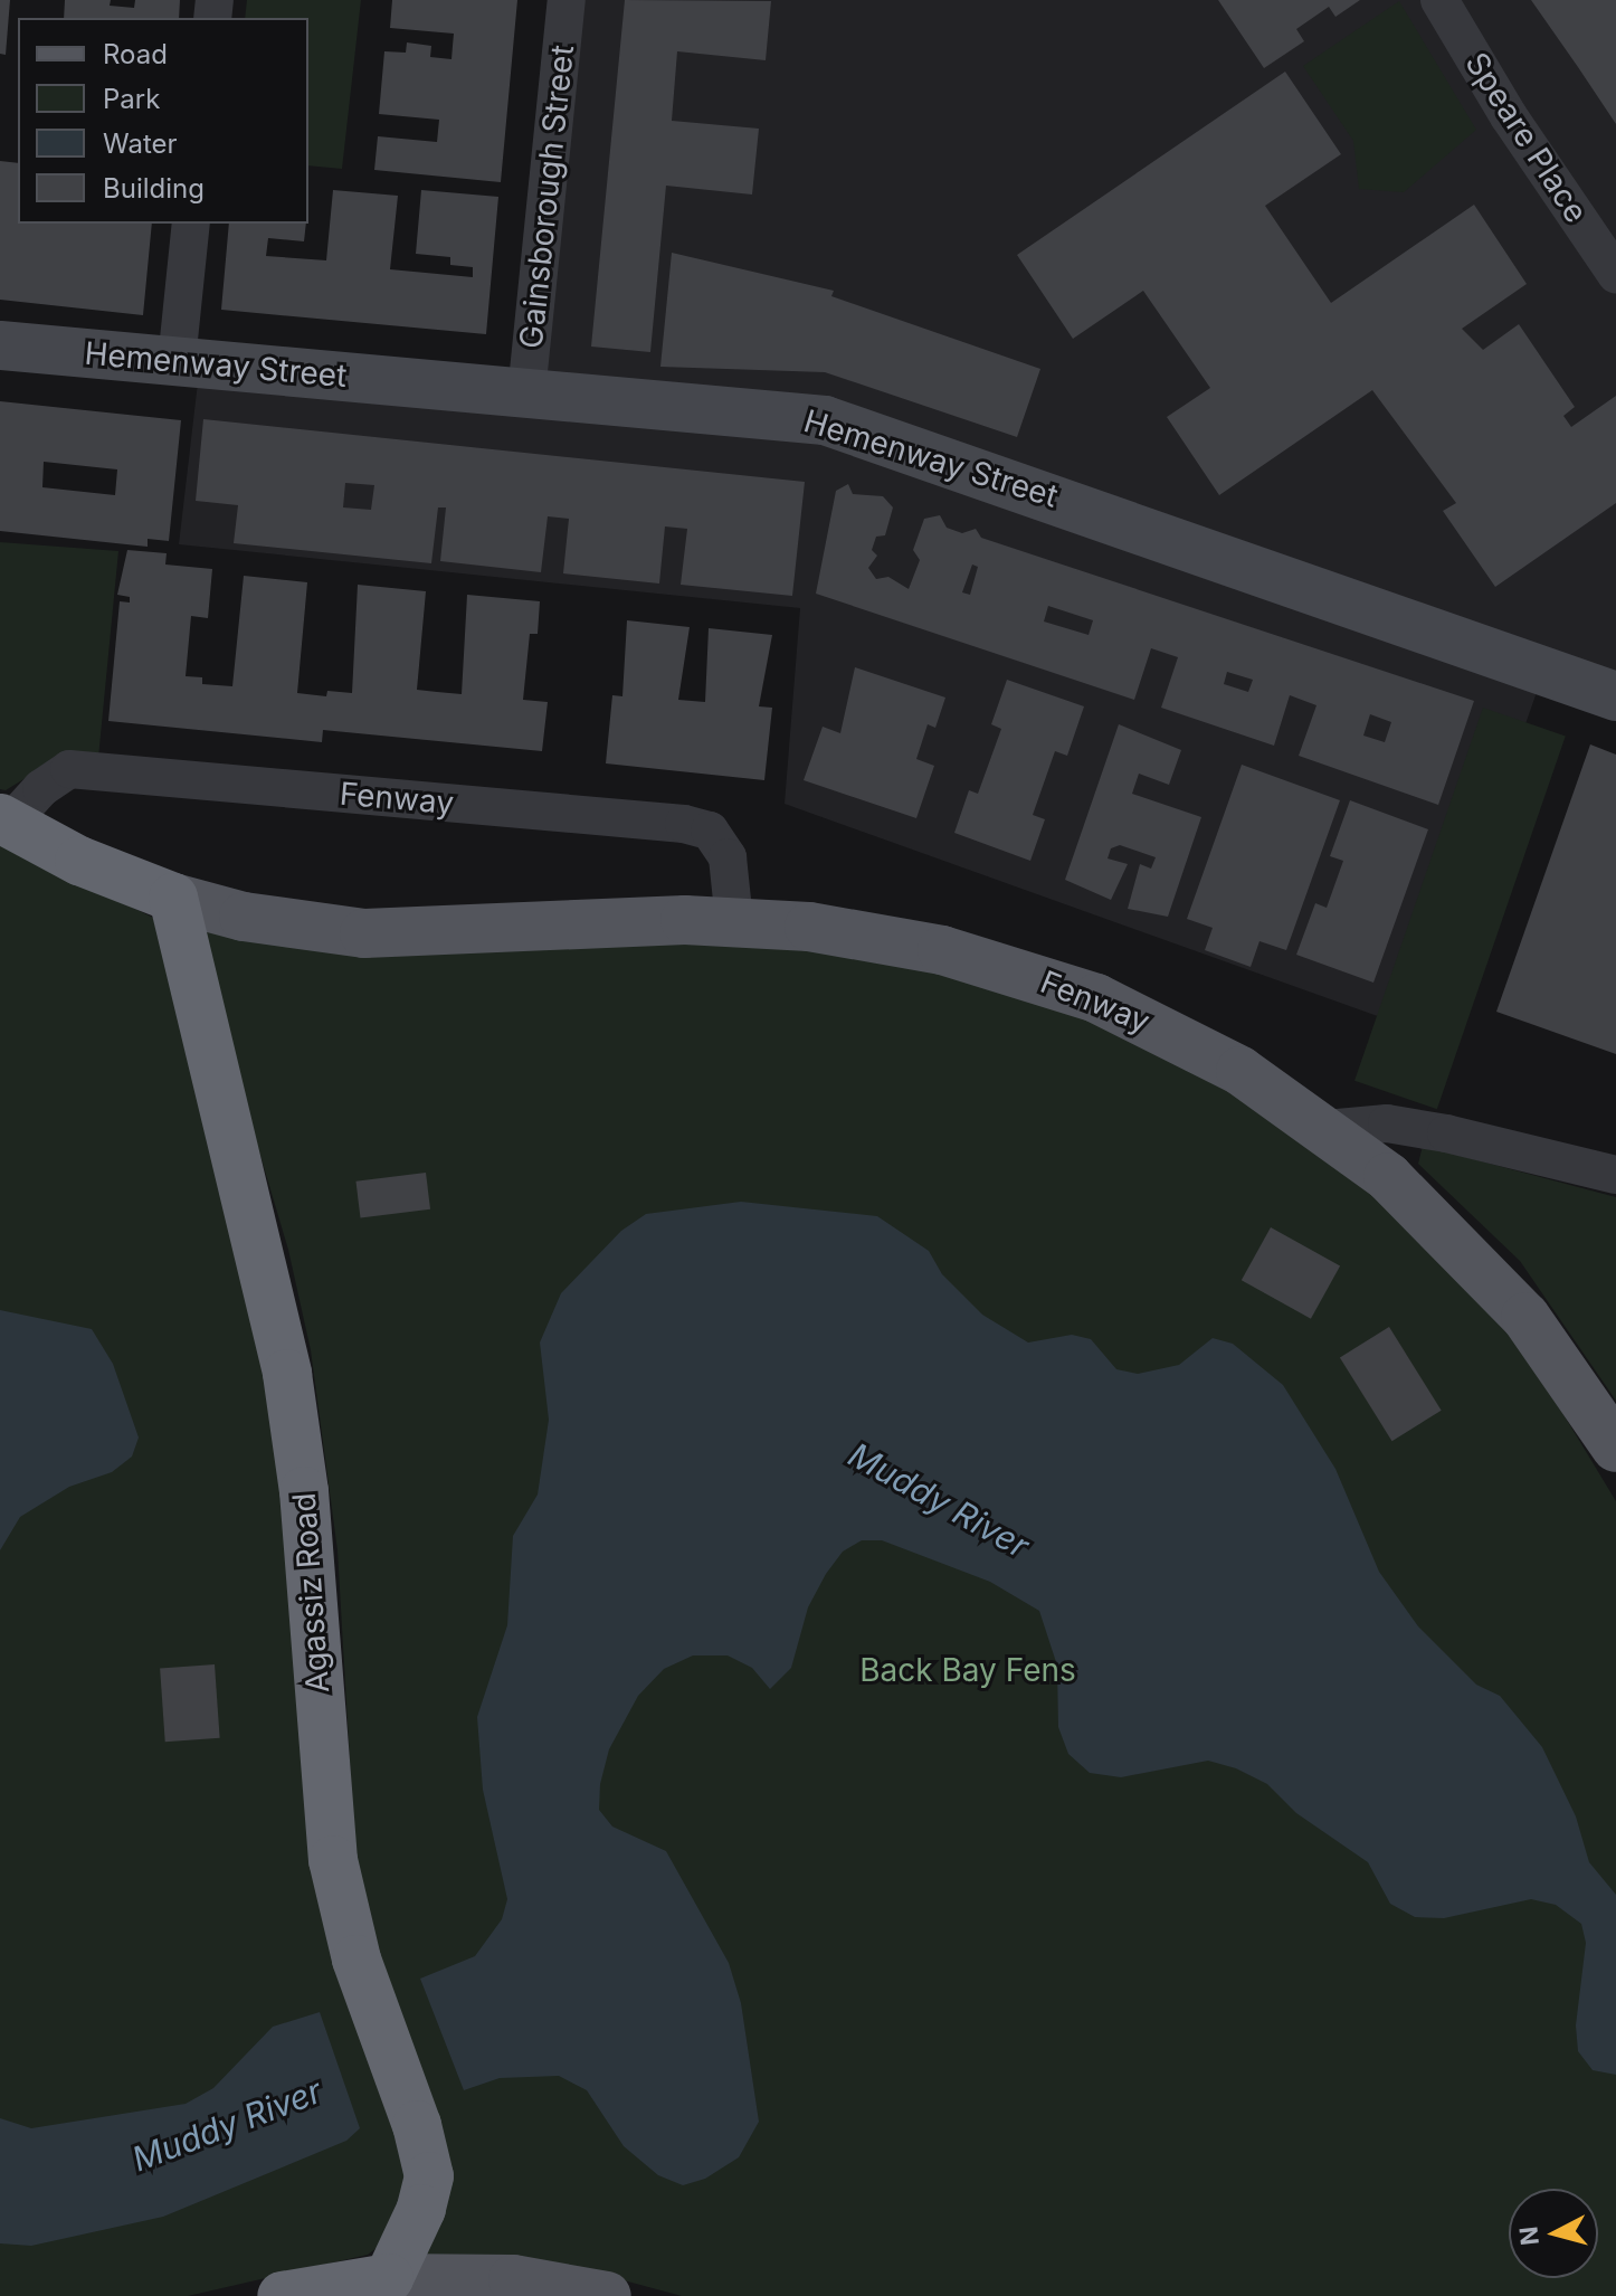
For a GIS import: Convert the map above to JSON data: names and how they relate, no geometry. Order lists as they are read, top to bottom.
{
  "streets": {
    "highway": ["Fenway", "Agassiz Road"],
    "main road": ["Hemenway Street"],
    "street": ["Speare Place", "Gainsborough Street"]
  },
  "crossings": [
    ["Gainsborough Street", "Hemenway Street"],
    ["Fenway", "Agassiz Road"]
  ],
  "water": ["Muddy River"],
  "parks": ["Back Bay Fens"],
  "legend": [
    "Road",
    "Park",
    "Water",
    "Building"
  ],
  "north": "left"
}
